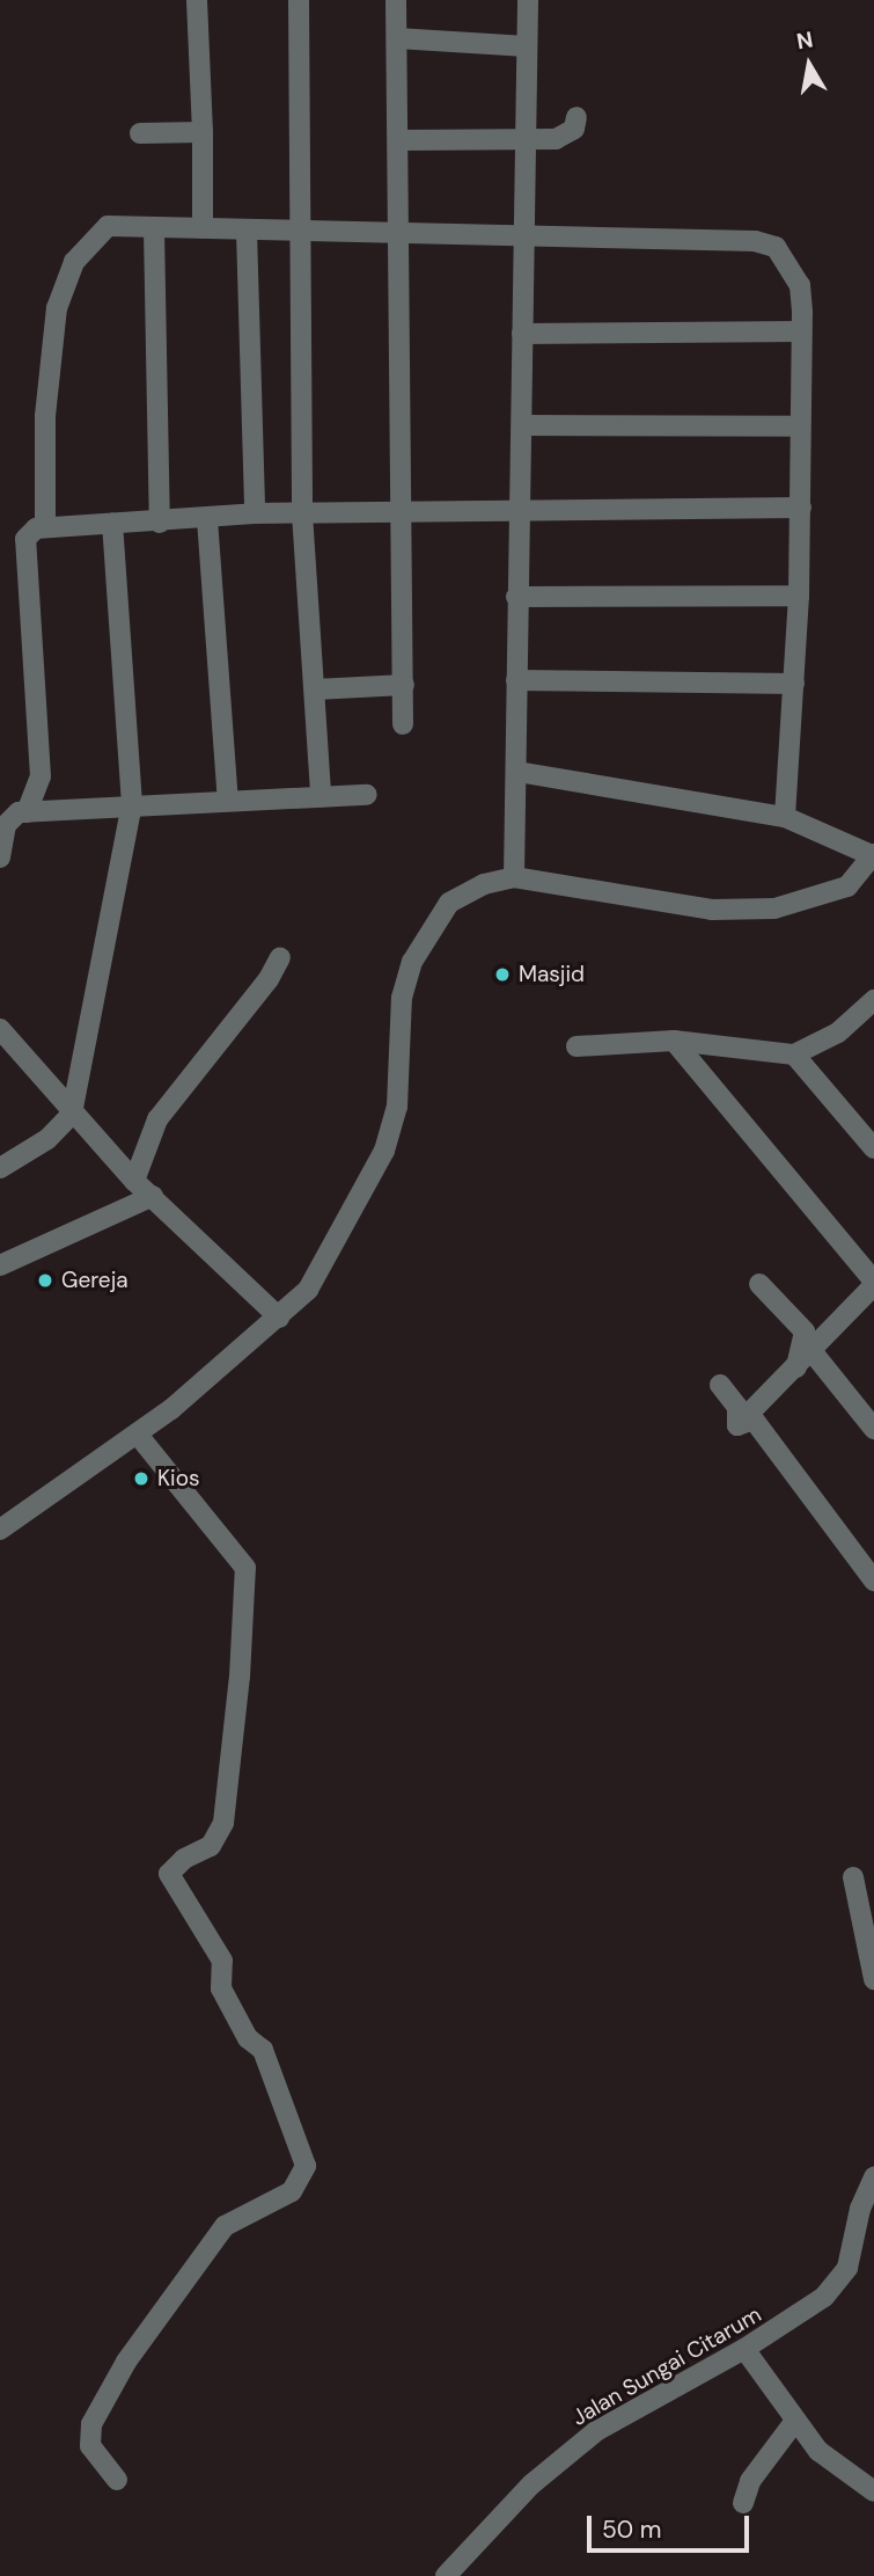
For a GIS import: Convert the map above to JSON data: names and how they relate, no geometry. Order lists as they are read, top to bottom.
{
  "streets": {
    "street": ["Jalan Sungai Citarum"]
  },
  "places": ["Masjid", "Gereja", "Kios"],
  "scale_bar": "50 m",
  "north": "top"
}
